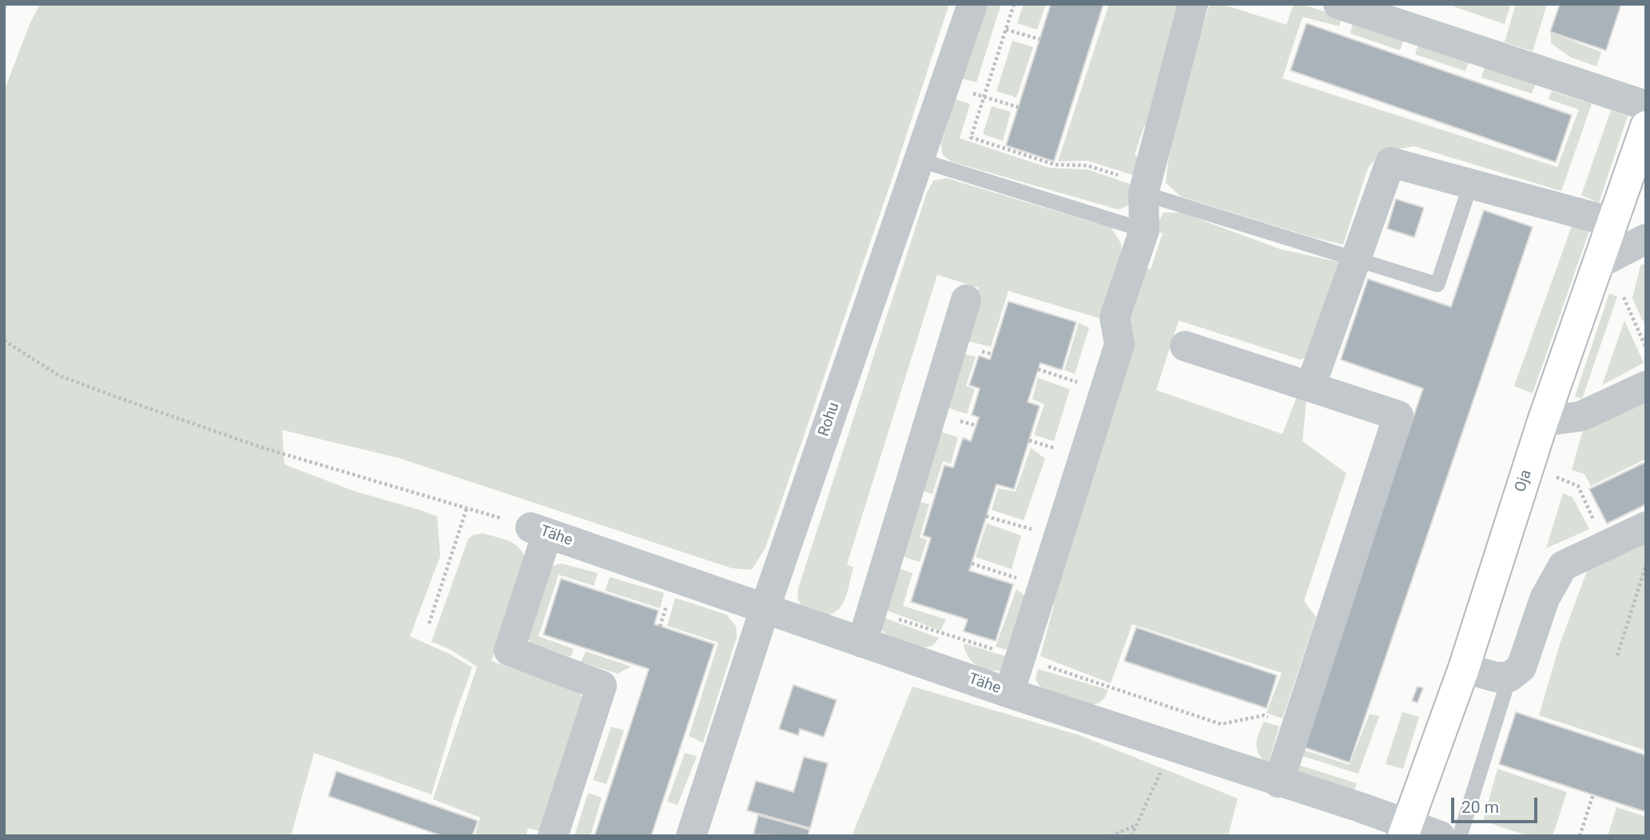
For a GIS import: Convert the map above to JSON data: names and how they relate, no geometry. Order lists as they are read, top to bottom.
{
  "streets": {
    "street": ["Rohu", "Oja", "Tähe"]
  },
  "crossings": [
    ["Rohu", "Tähe"],
    ["Oja", "Tähe"]
  ],
  "scale_bar": "20 m"
}
